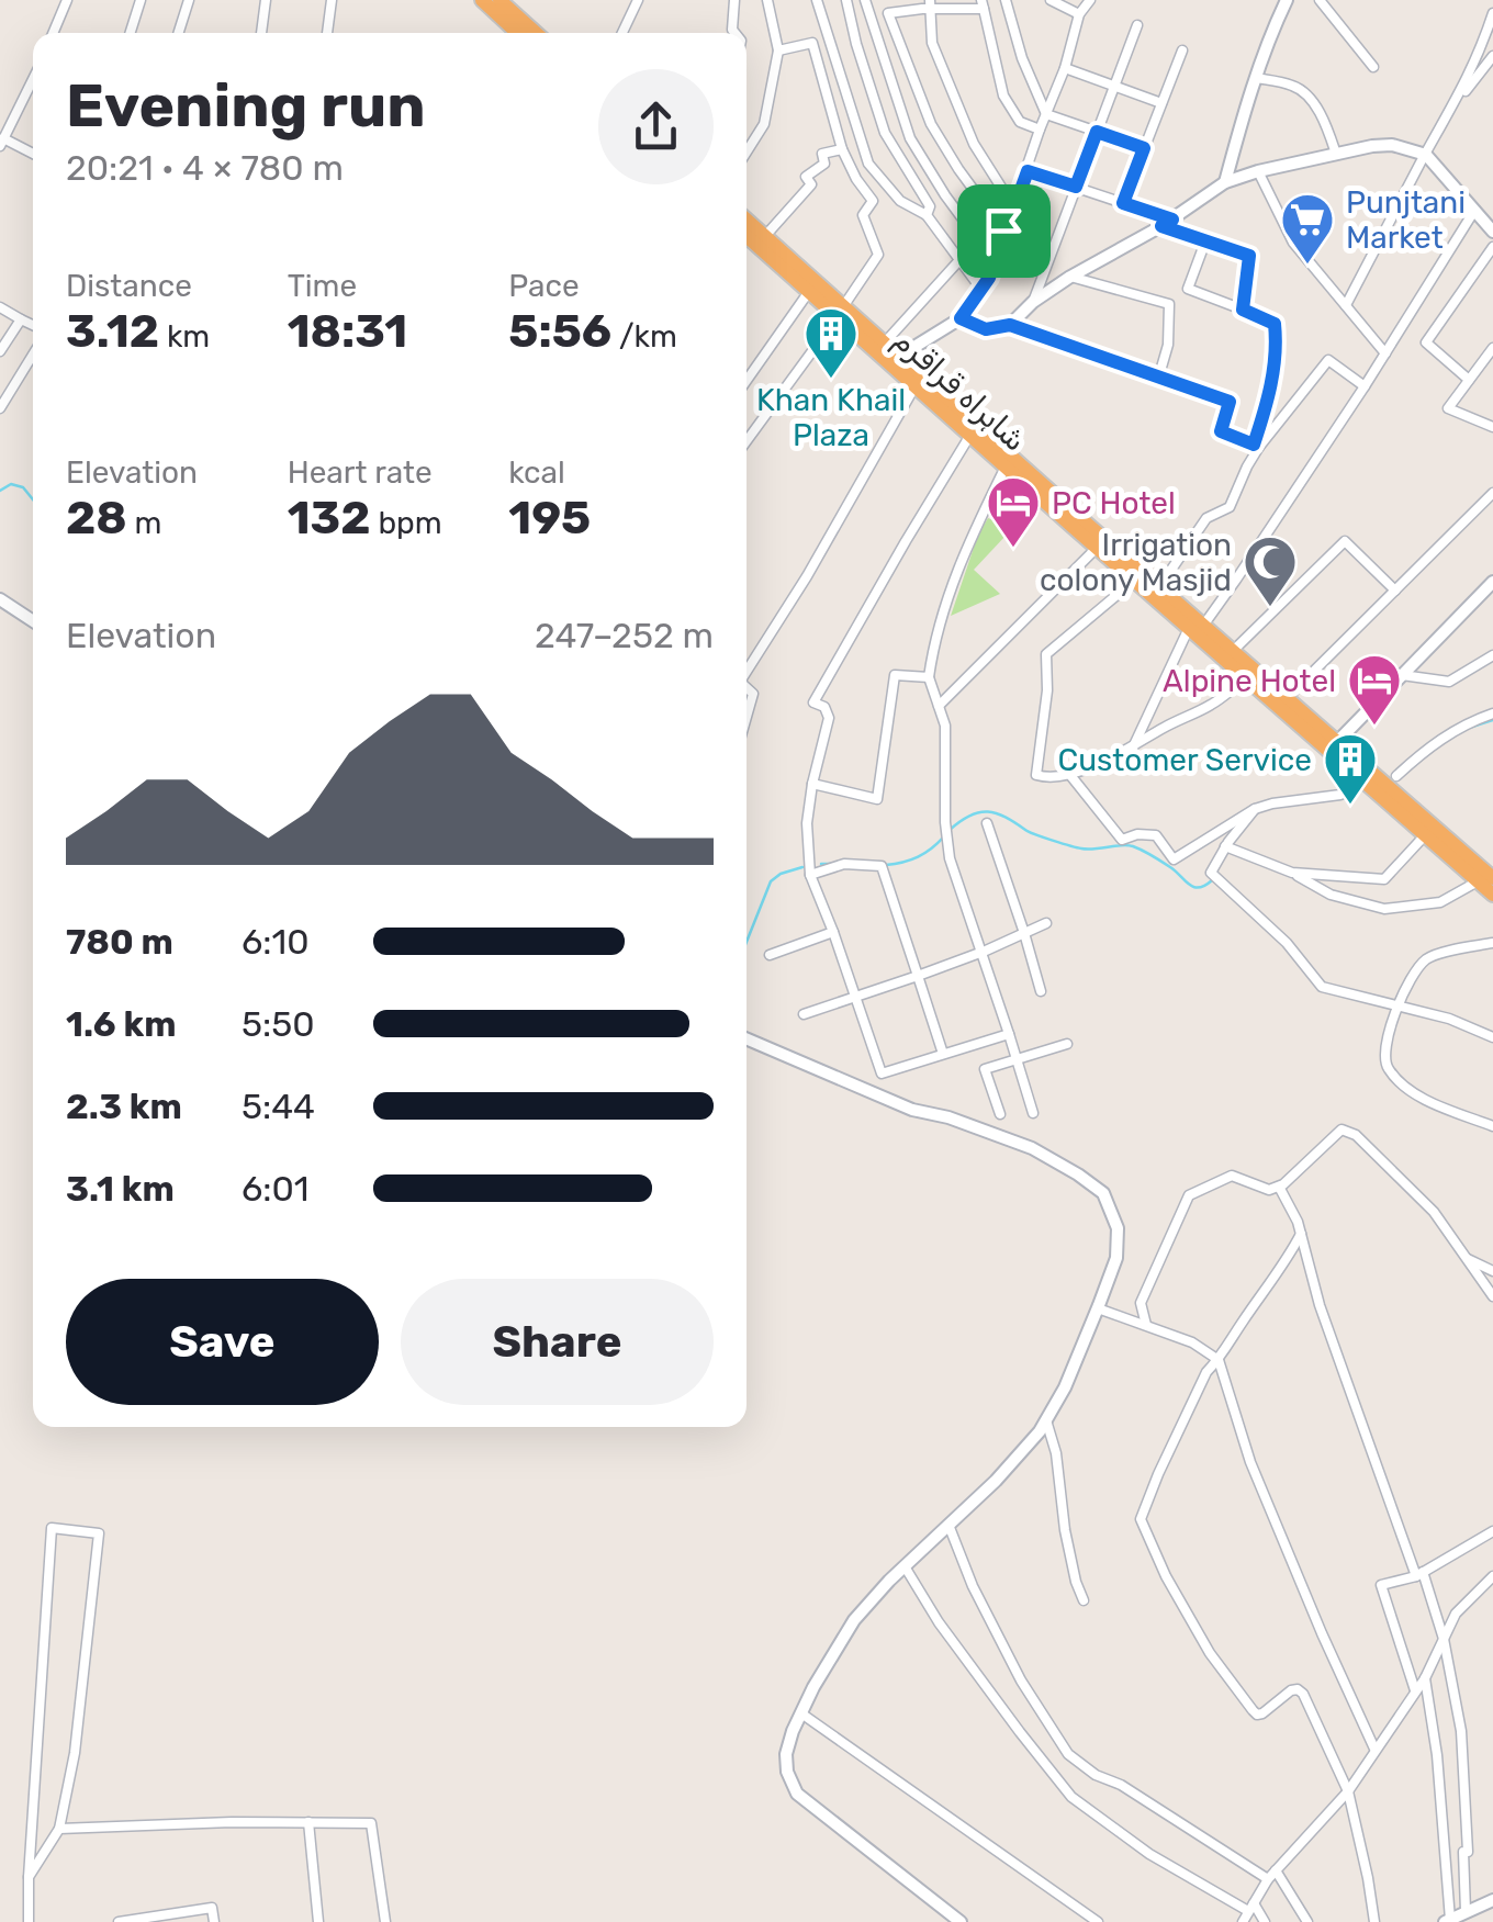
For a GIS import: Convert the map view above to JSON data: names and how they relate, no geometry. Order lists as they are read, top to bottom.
{
  "streets": {
    "highway": ["شاہراہ قراقرم"]
  },
  "places": {
    "supermarket": ["Punjtani Market"],
    "building": ["Khan Khail Plaza", "Customer Service"],
    "hotel": ["PC Hotel", "Alpine Hotel"],
    "mosque": ["Irrigation colony Masjid"]
  },
  "page": {
    "heading": ["Evening run", "20:21 · 4 × 780 m"],
    "stats": [
      ["Distance", "3.12 km"],
      ["Time", "18:31"],
      ["Pace", "5:56 /km"],
      ["Elevation", "28 m"],
      ["Heart rate", "132 bpm"],
      ["kcal", "195"]
    ],
    "chart": ["Elevation", "247–252 m"],
    "list": [
      {
        "name": "780 m",
        "note": "6:10"
      },
      {
        "name": "1.6 km",
        "note": "5:50"
      },
      {
        "name": "2.3 km",
        "note": "5:44"
      },
      {
        "name": "3.1 km",
        "note": "6:01"
      }
    ],
    "buttons": ["Save", "Share"]
  }
}
